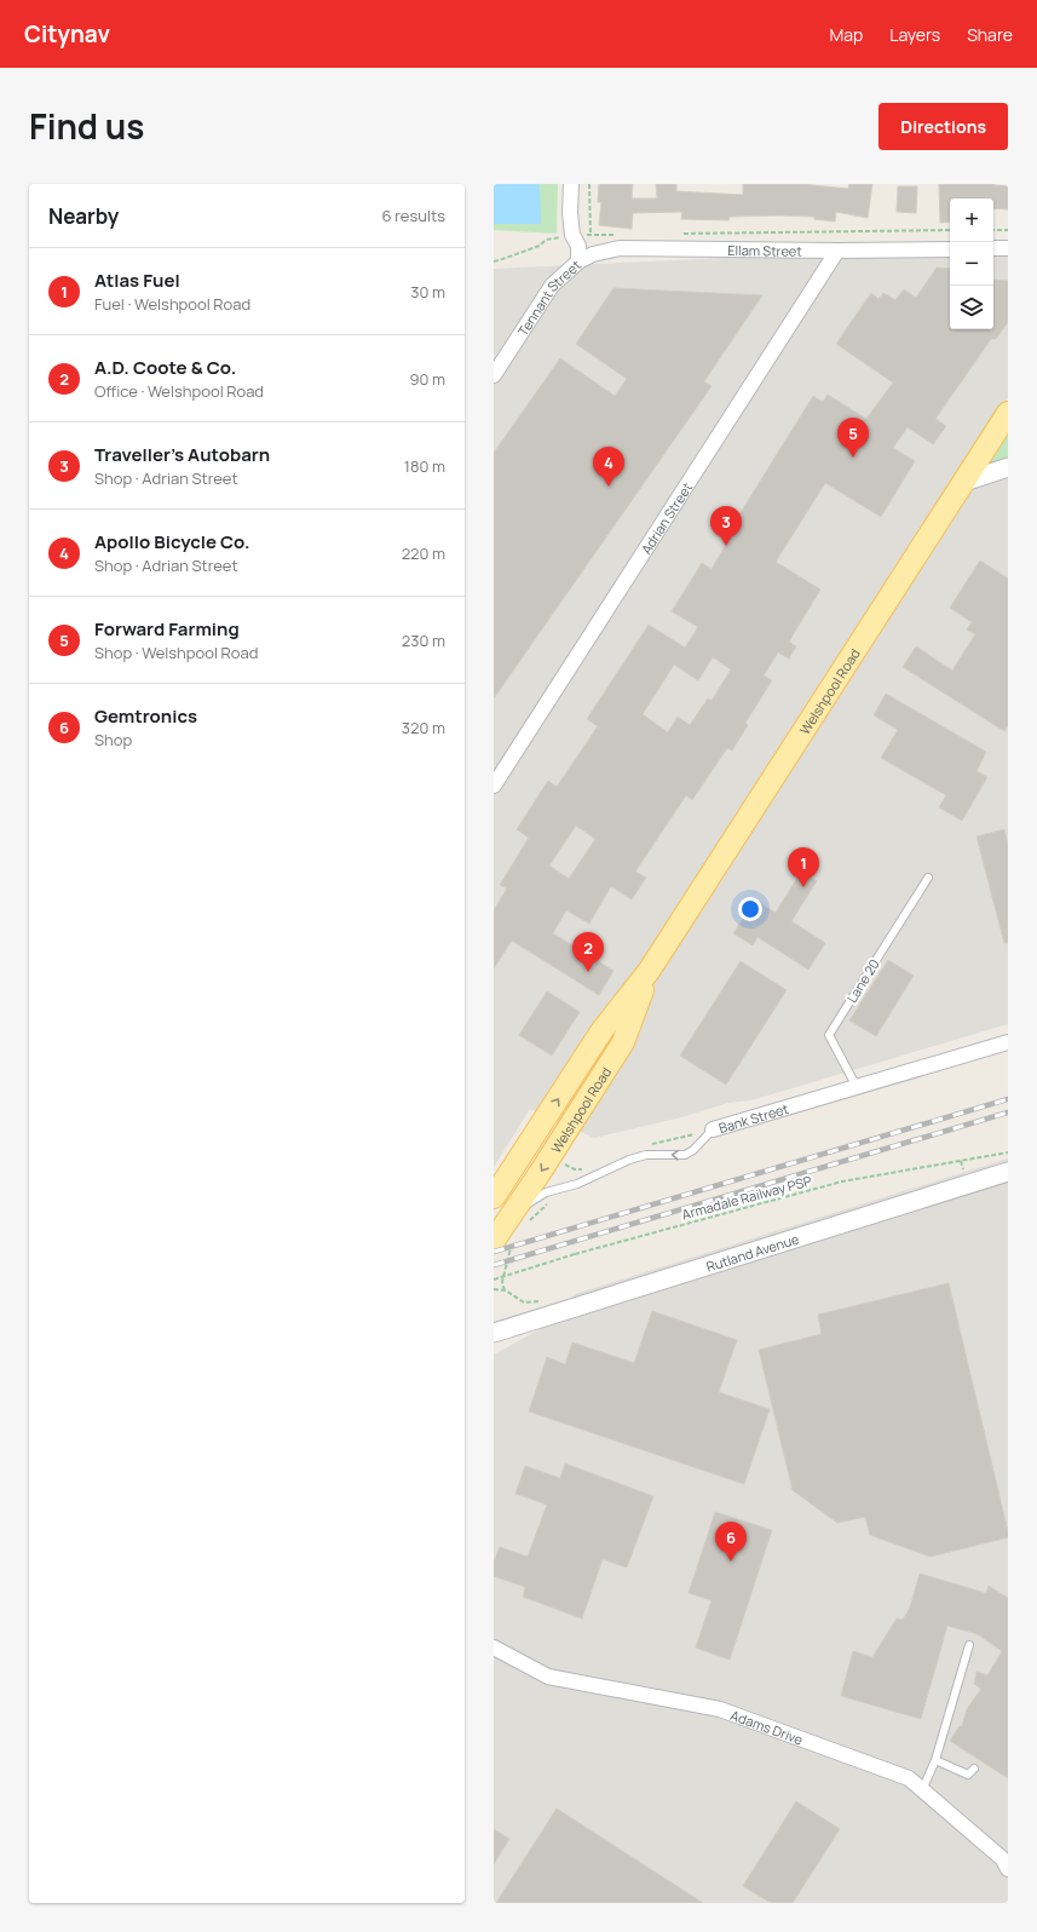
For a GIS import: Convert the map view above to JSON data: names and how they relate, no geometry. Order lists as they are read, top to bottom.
{
  "streets": {
    "main road": ["Welshpool Road"],
    "street": [
      "Ellam Street",
      "Tennant Street",
      "Adrian Street",
      "Bank Street",
      "Rutland Avenue",
      "Adams Drive"
    ],
    "lane": ["Lane 20"],
    "path": ["Armadale Railway PSP"]
  },
  "crossings": [
    ["Ellam Street", "Tennant Street"],
    ["Ellam Street", "Adrian Street"],
    ["Welshpool Road", "Bank Street"],
    ["Lane 20", "Bank Street"]
  ],
  "page": {
    "header": "Citynav",
    "nav": ["Map", "Layers", "Share"],
    "title": "Find us",
    "buttons": "Directions",
    "heading": ["Nearby", "6 results"],
    "map_buttons": ["+", "−"],
    "list": [
      {
        "mark": "1",
        "name": "Atlas Fuel",
        "note": "Fuel · Welshpool Road",
        "value": "30 m"
      },
      {
        "mark": "2",
        "name": "A.D. Coote & Co.",
        "note": "Office · Welshpool Road",
        "value": "90 m"
      },
      {
        "mark": "3",
        "name": "Traveller's Autobarn",
        "note": "Shop · Adrian Street",
        "value": "180 m"
      },
      {
        "mark": "4",
        "name": "Apollo Bicycle Co.",
        "note": "Shop · Adrian Street",
        "value": "220 m"
      },
      {
        "mark": "5",
        "name": "Forward Farming",
        "note": "Shop · Welshpool Road",
        "value": "230 m"
      },
      {
        "mark": "6",
        "name": "Gemtronics",
        "note": "Shop",
        "value": "320 m"
      }
    ],
    "pins": [
      "5",
      "4",
      "3",
      "1",
      "2",
      "6"
    ]
  }
}
